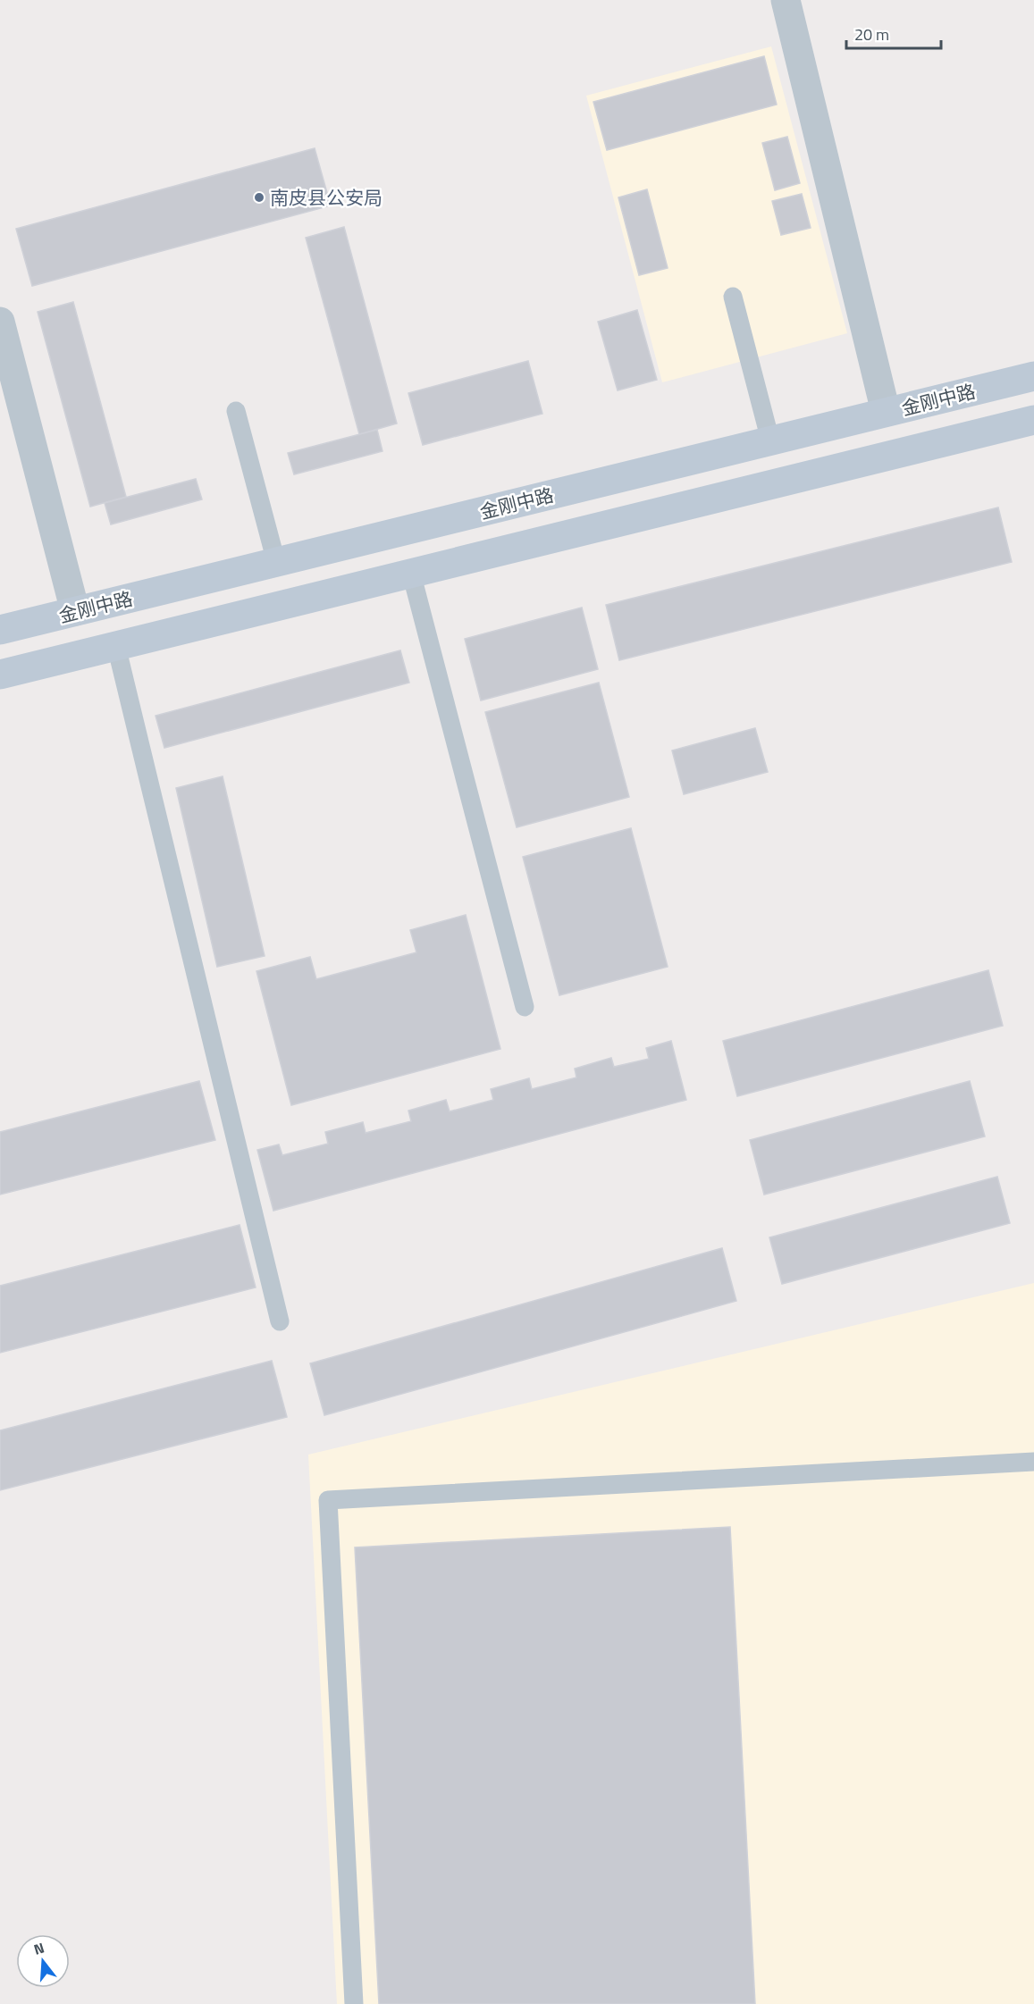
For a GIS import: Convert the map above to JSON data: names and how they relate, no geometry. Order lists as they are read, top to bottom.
{
  "streets": {
    "street": ["金刚中路"]
  },
  "places": ["南皮县公安局"],
  "scale_bar": "20 m",
  "north": "top"
}
